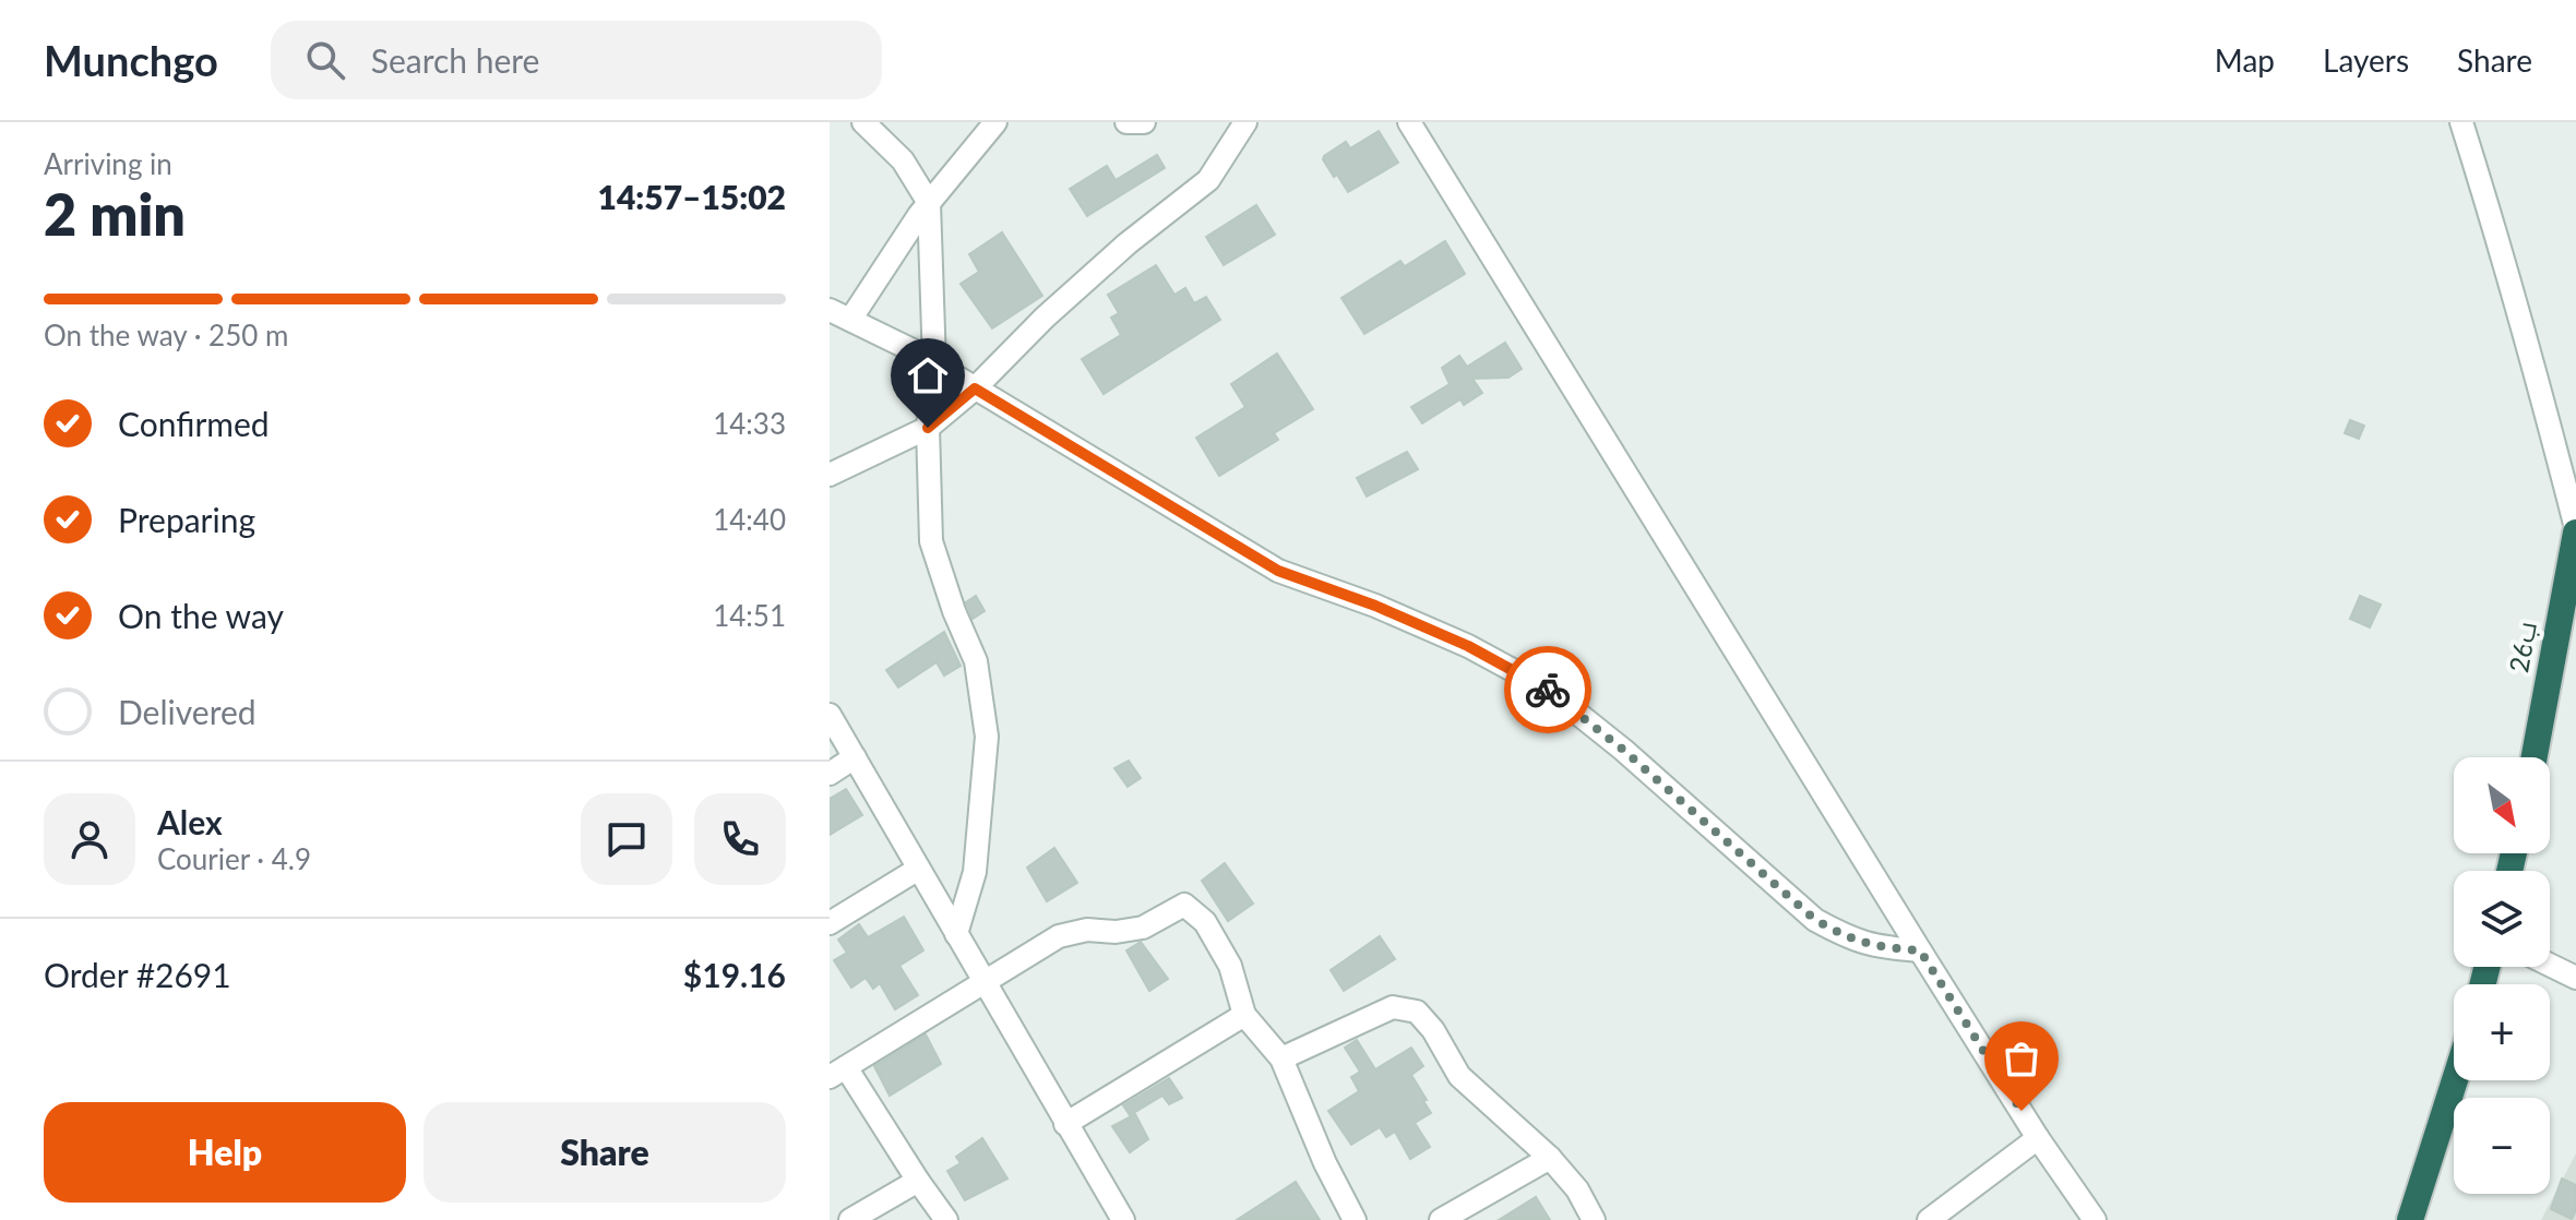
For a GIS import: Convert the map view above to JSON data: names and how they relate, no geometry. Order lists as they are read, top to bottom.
{
  "streets": {
    "highway": ["26ب"]
  },
  "north": "bottom right",
  "page": {
    "header": "Munchgo",
    "search": "Search here",
    "nav": ["Map", "Layers", "Share"],
    "heading": ["2 min", "Arriving in", "14:57–15:02"],
    "panel": [
      "Alex",
      "Courier · 4.9",
      "Order #2691",
      "$19.16"
    ],
    "bar": "On the way · 250 m",
    "list": [
      ["Confirmed", "14:33"],
      ["Preparing", "14:40"],
      ["On the way", "14:51"],
      "Delivered"
    ],
    "map_buttons": ["+", "−"],
    "buttons": ["Help", "Share"]
  }
}
